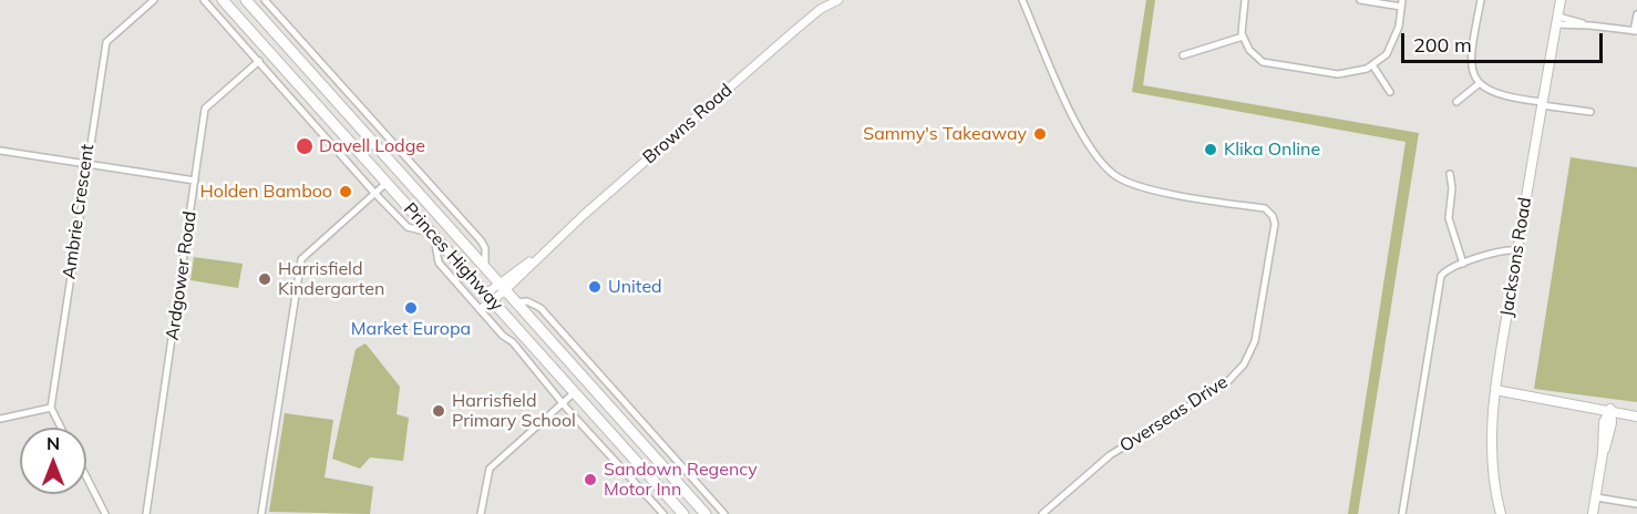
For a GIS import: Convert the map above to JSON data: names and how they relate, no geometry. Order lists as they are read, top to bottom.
{
  "streets": {
    "highway": ["Princes Highway"],
    "main road": ["Jacksons Road"],
    "street": [
      "Browns Road",
      "Ambrie Crescent",
      "Ardgower Road",
      "Overseas Drive"
    ]
  },
  "crossings": [
    ["Browns Road", "Princes Highway"]
  ],
  "places": [
    "Sammy's Takeaway",
    "Davell Lodge",
    "Klika Online",
    "Holden Bamboo",
    "Harrisfield Kindergarten",
    "United",
    "Market Europa",
    "Harrisfield Primary School",
    "Sandown Regency Motor Inn"
  ],
  "scale_bar": "200 m",
  "north": "top"
}
